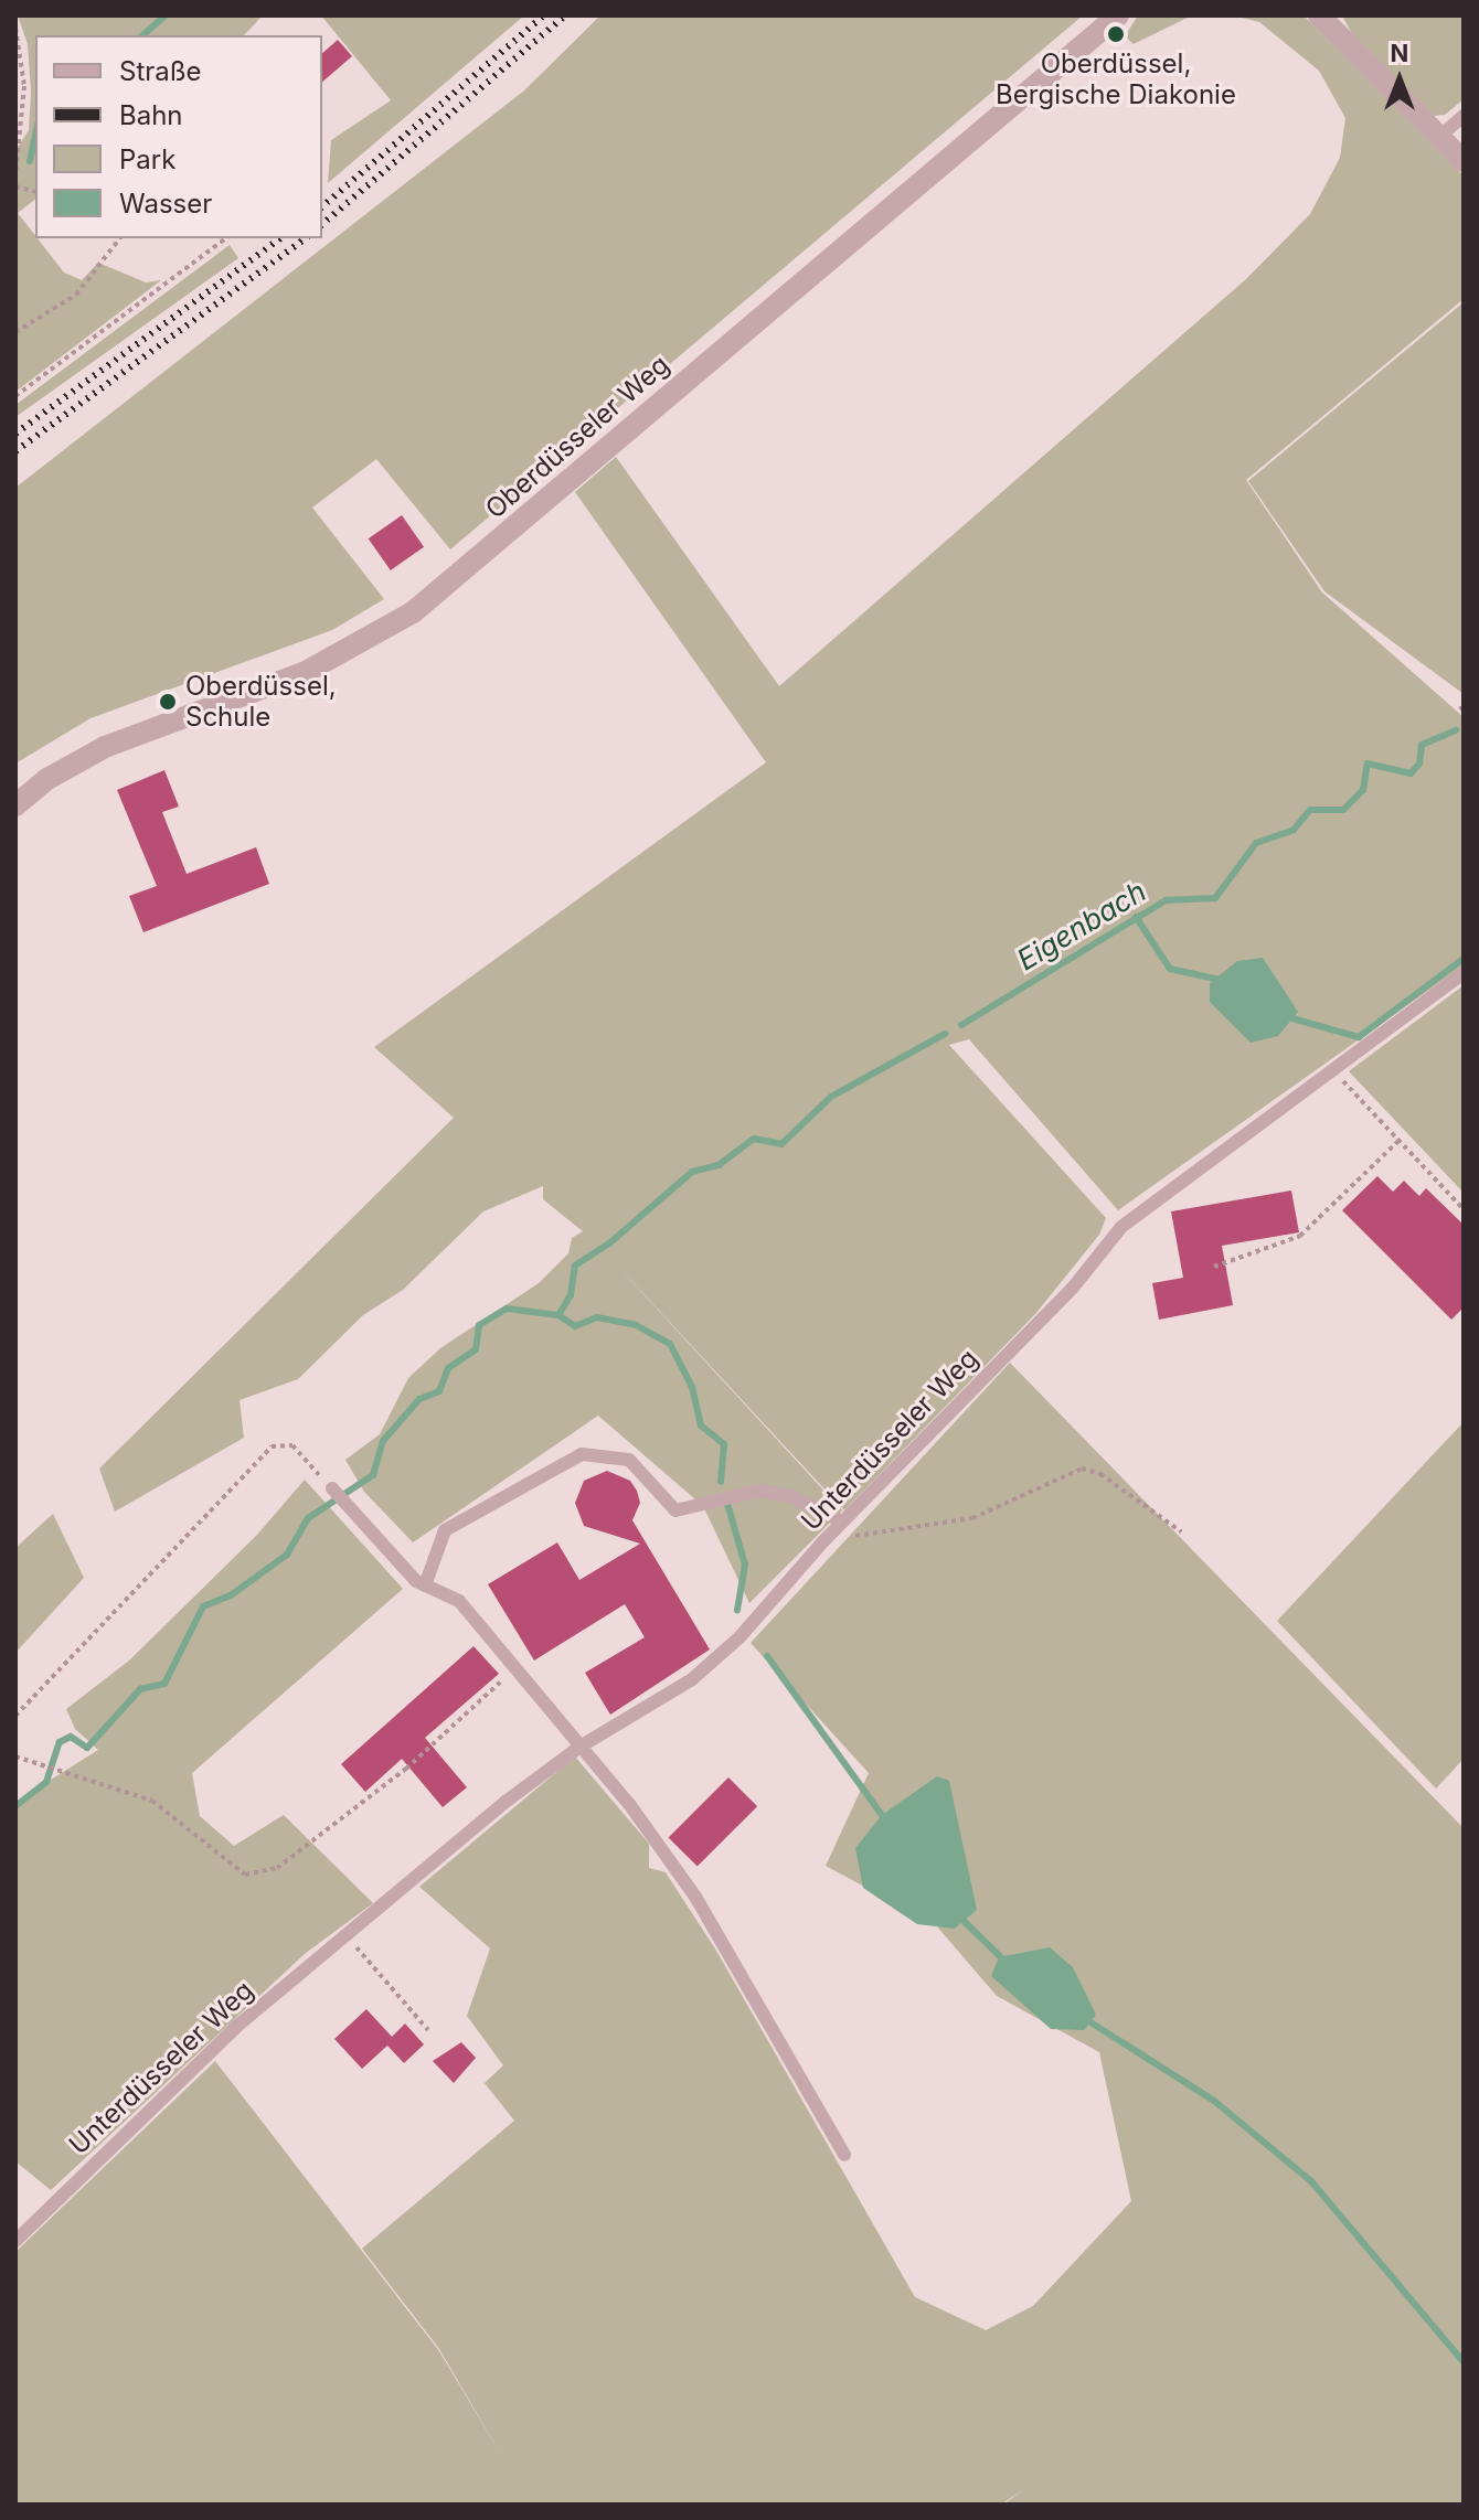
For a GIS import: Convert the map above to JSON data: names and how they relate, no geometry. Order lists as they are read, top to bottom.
{
  "streets": {
    "street": ["Oberdüsseler Weg"],
    "lane": ["Unterdüsseler Weg"]
  },
  "water": ["Eigenbach"],
  "places": ["Oberdüssel, Bergische Diakonie", "Oberdüssel, Schule"],
  "legend": [
    "Straße",
    "Bahn",
    "Park",
    "Wasser"
  ],
  "north": "top"
}
